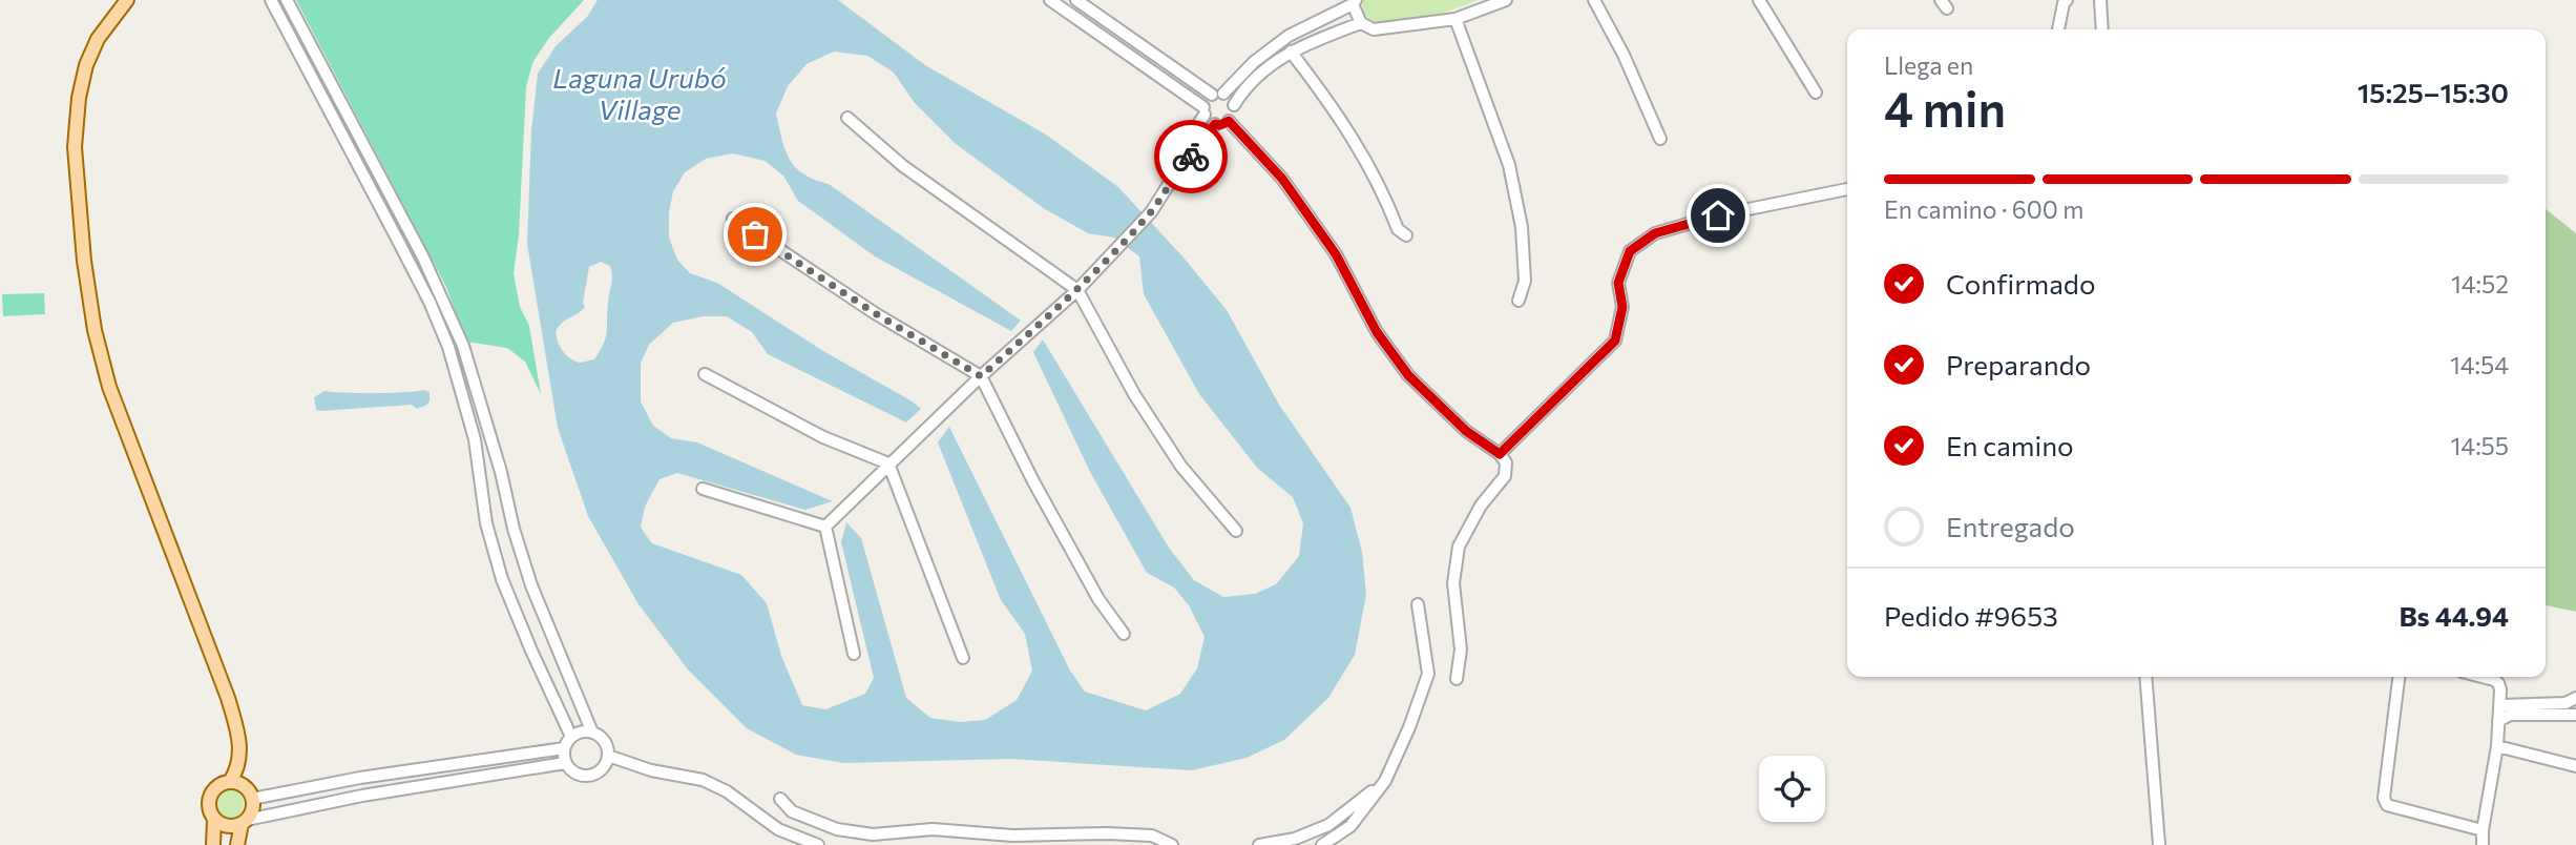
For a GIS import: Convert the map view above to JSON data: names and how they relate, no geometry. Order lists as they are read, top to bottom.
{
  "water": ["Laguna Urubó Village"],
  "page": {
    "heading": ["4 min", "Llega en", "15:25–15:30"],
    "panel": ["Pedido #9653", "Bs 44.94"],
    "bar": "En camino · 600 m",
    "list": [
      ["Confirmado", "14:52"],
      ["Preparando", "14:54"],
      ["En camino", "14:55"],
      "Entregado"
    ]
  }
}
